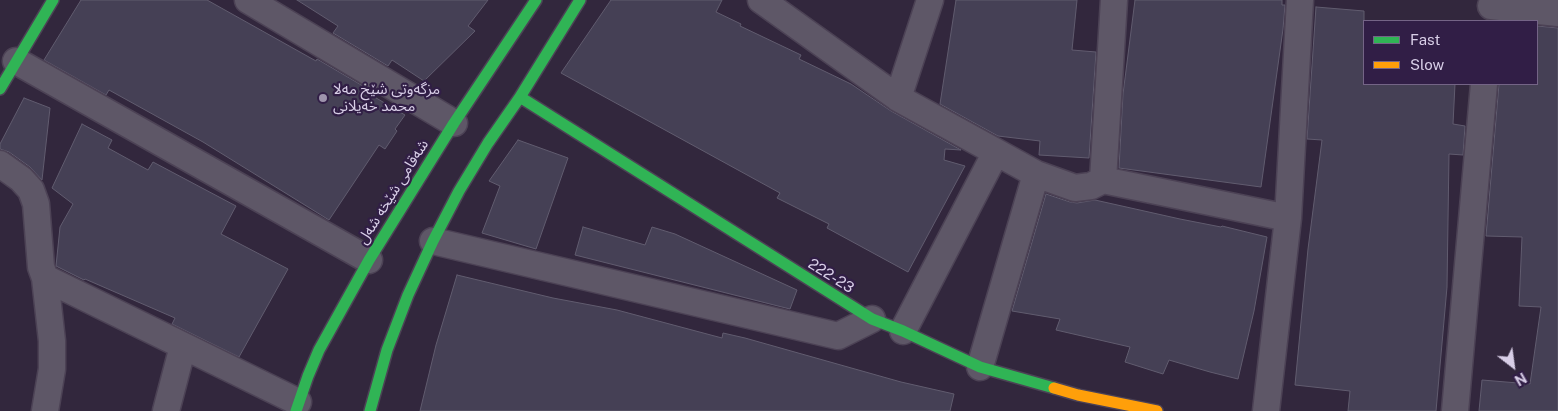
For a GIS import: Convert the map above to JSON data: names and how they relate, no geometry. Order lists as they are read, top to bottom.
{
  "streets": {
    "street": ["شەقامی شێخه‌ شه‌ل", "222-23"]
  },
  "places": ["مزگەوتی شێخ مەلا محمد خەیلانی"],
  "legend": ["Fast", "Slow"],
  "north": "bottom right"
}
